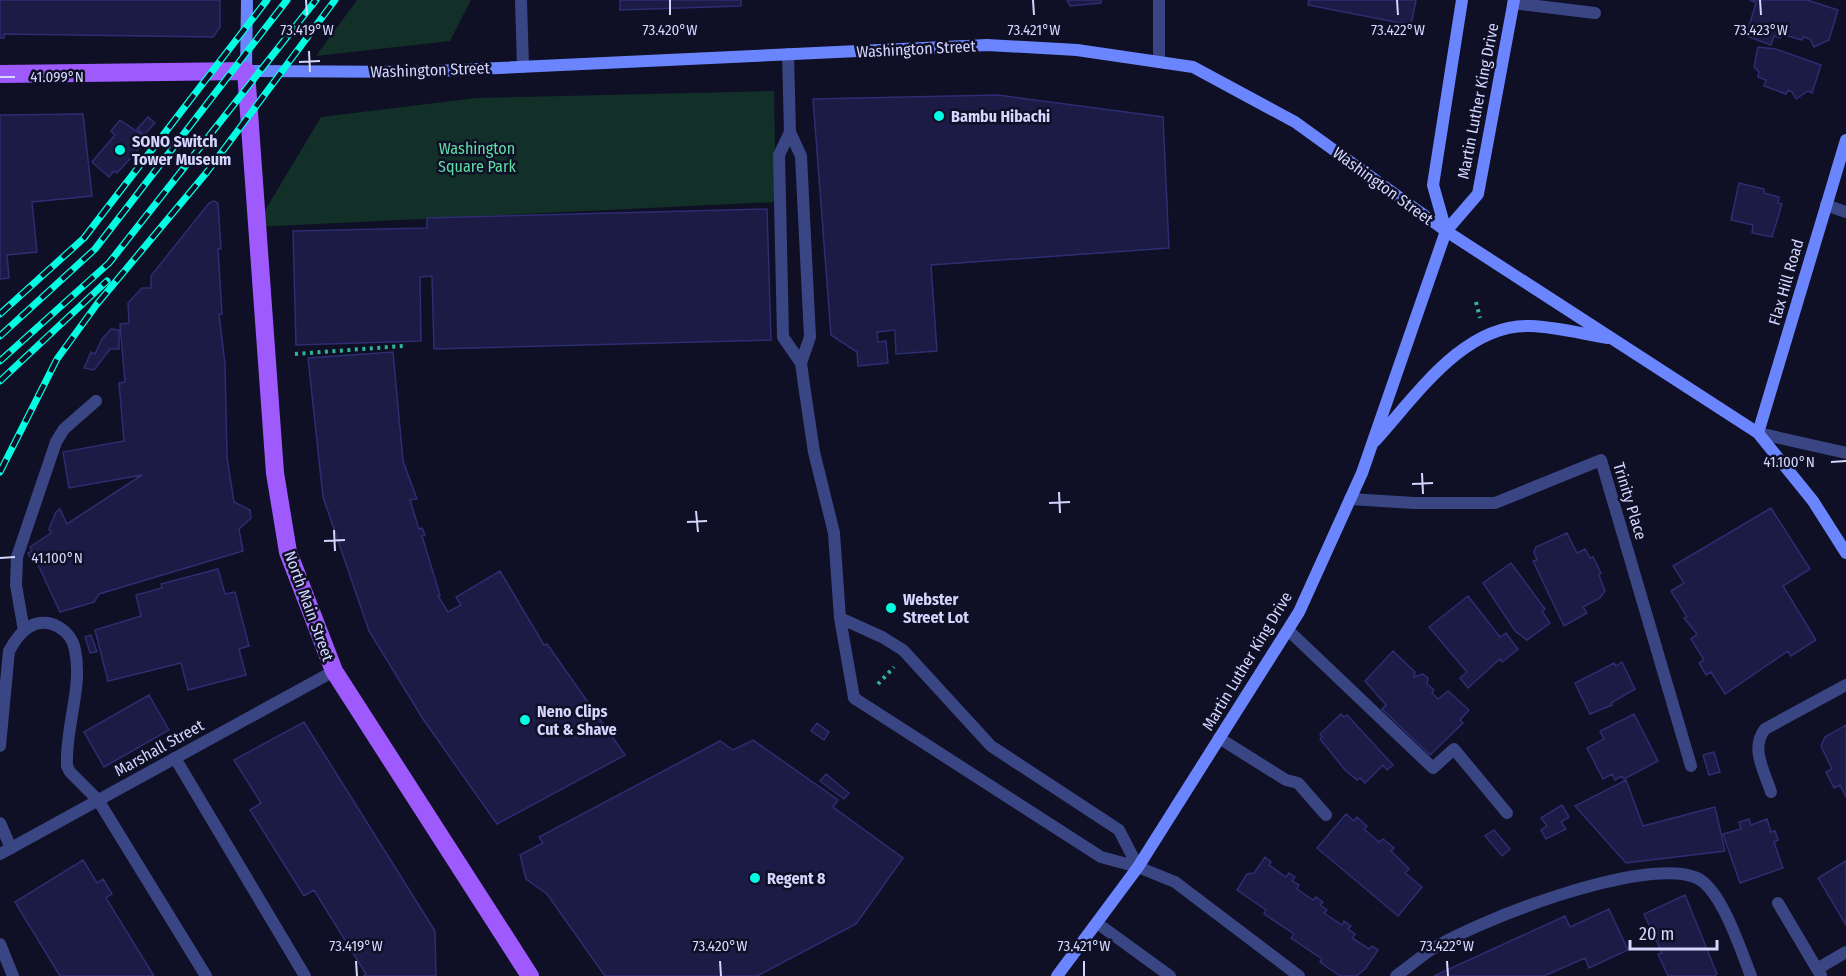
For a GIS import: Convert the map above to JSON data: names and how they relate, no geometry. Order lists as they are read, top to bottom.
{
  "streets": {
    "main road": [
      "Washington Street",
      "Martin Luther King Drive",
      "Flax Hill Road",
      "North Main Street"
    ],
    "street": ["Trinity Place", "Marshall Street"]
  },
  "crossings": [
    ["Washington Street", "Martin Luther King Drive"],
    ["Washington Street", "Flax Hill Road"],
    ["Washington Street", "North Main Street"],
    ["Martin Luther King Drive", "Trinity Place"],
    ["North Main Street", "Marshall Street"]
  ],
  "parks": ["Washington Square Park"],
  "places": [
    "Bambu Hibachi",
    "SONO Switch Tower Museum",
    "Webster Street Lot",
    "Neno Clips Cut & Shave",
    "Regent 8"
  ],
  "scale_bar": "20 m",
  "coordinates": [
    "73.419°W",
    "73.420°W",
    "73.421°W",
    "73.422°W",
    "73.423°W",
    "41.099°N",
    "41.100°N"
  ]
}
